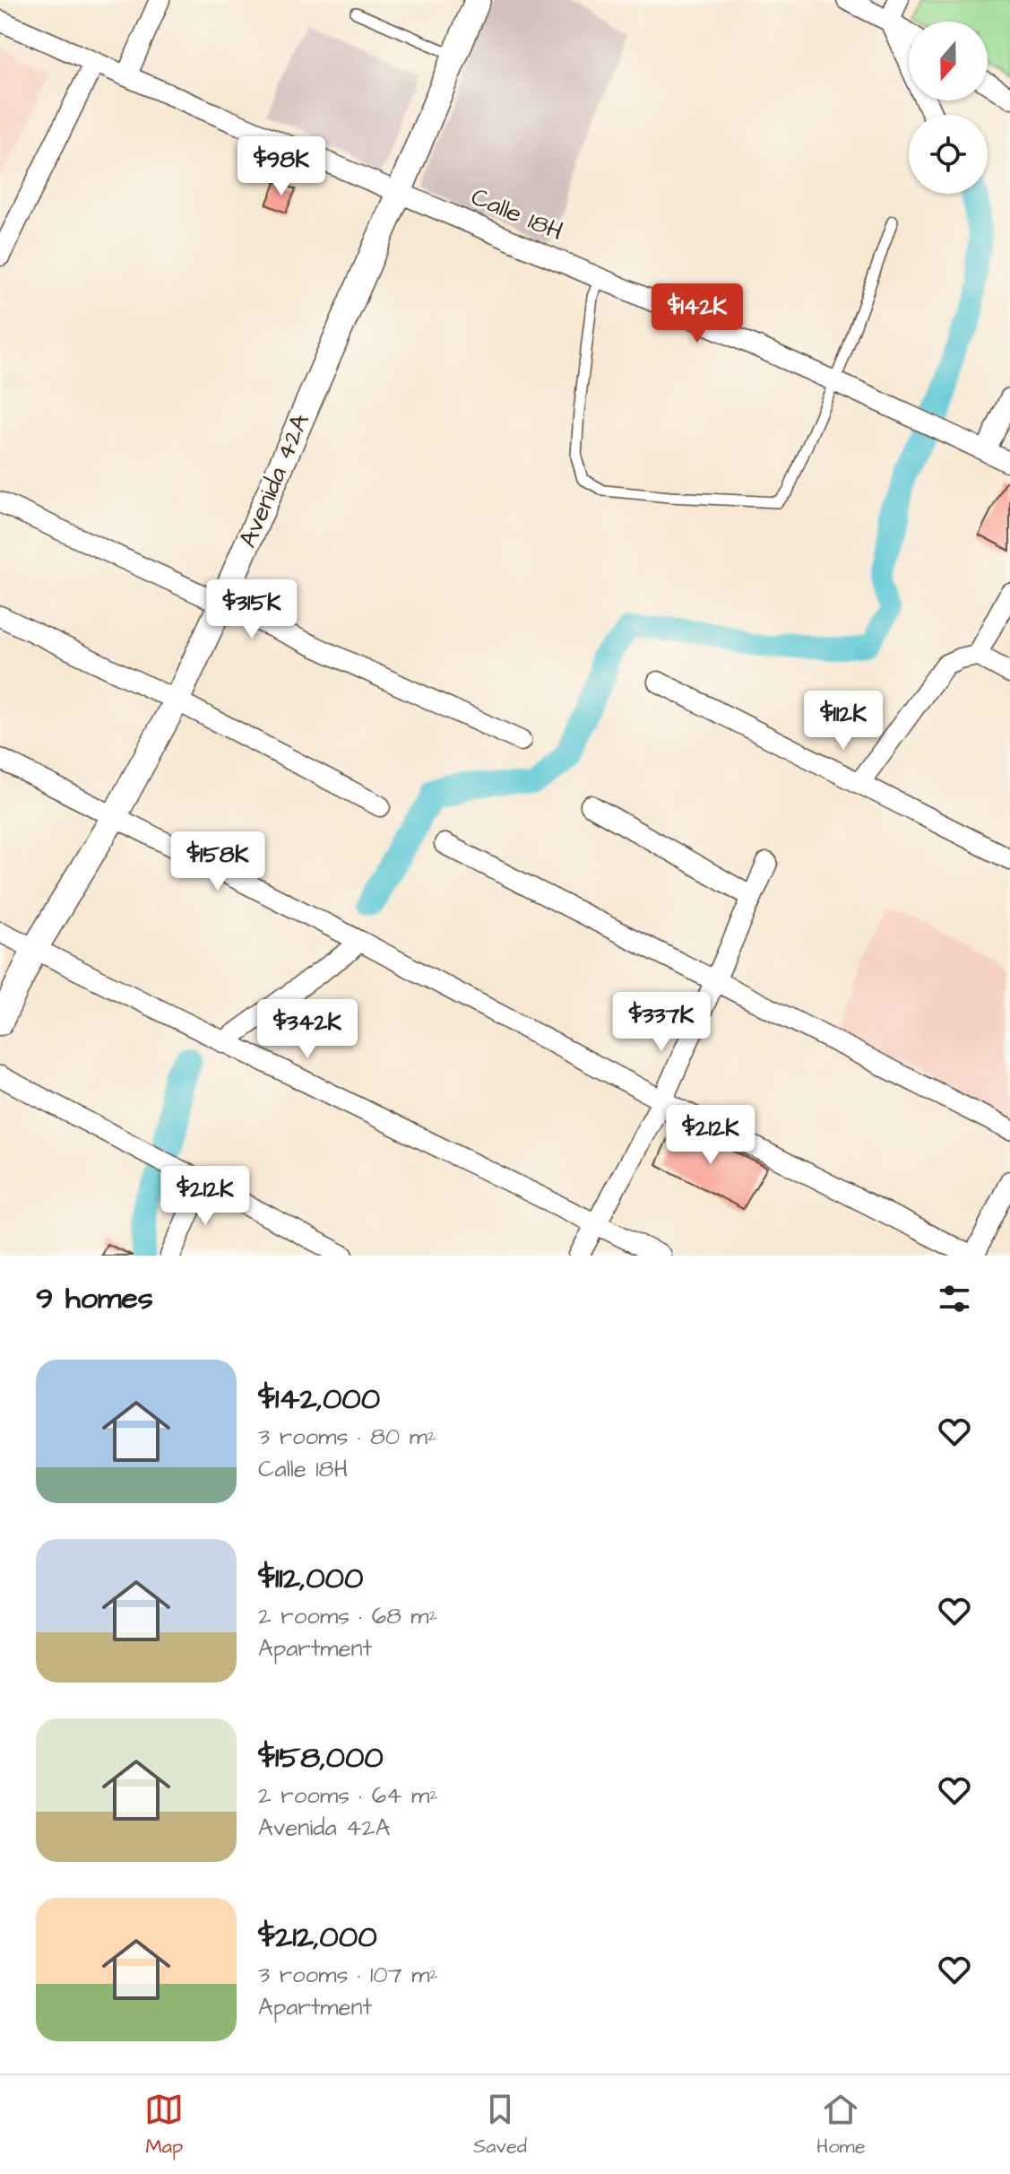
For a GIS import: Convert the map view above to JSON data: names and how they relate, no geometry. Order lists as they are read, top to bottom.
{
  "streets": {
    "street": ["Calle 18H", "Avenida 42A"]
  },
  "crossings": [
    ["Calle 18H", "Avenida 42A"]
  ],
  "north": "bottom",
  "page": {
    "price": [
      "$98K",
      "$142K",
      "$315K",
      "$112K",
      "$158K",
      "$337K",
      "$342K",
      "$212K",
      "$212K"
    ],
    "heading": "9 homes",
    "list": [
      {
        "name": "$142,000",
        "note": "3 rooms · 80 m² · Calle 18H"
      },
      {
        "name": "$112,000",
        "note": "2 rooms · 68 m² · Apartment"
      },
      {
        "name": "$158,000",
        "note": "2 rooms · 64 m² · Avenida 42A"
      },
      {
        "name": "$212,000",
        "note": "3 rooms · 107 m² · Apartment"
      }
    ],
    "tabs": ["Map", "Saved", "Home"]
  }
}
